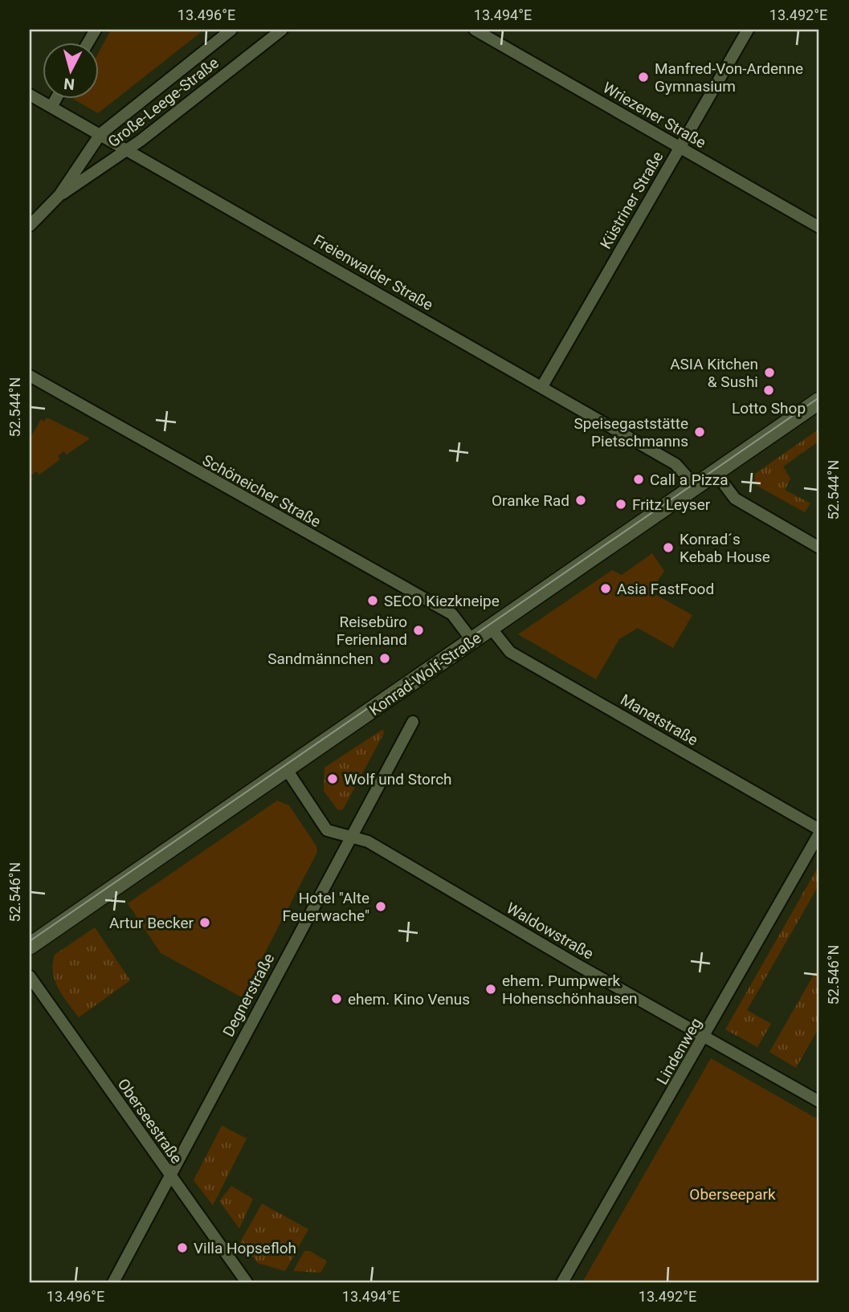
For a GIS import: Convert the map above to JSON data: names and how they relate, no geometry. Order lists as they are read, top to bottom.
{
  "streets": {
    "main road": ["Konrad-Wolf-Straße"],
    "street": [
      "Große-Leege-Straße",
      "Wriezener Straße",
      "Küstriner Straße",
      "Freienwalder Straße",
      "Schöneicher Straße",
      "Manetstraße",
      "Waldowstraße",
      "Degnerstraße",
      "Lindenweg",
      "Oberseestraße"
    ]
  },
  "crossings": [
    ["Große-Leege-Straße", "Freienwalder Straße"],
    ["Wriezener Straße", "Küstriner Straße"],
    ["Küstriner Straße", "Freienwalder Straße"],
    ["Freienwalder Straße", "Konrad-Wolf-Straße"],
    ["Schöneicher Straße", "Konrad-Wolf-Straße"],
    ["Konrad-Wolf-Straße", "Manetstraße"],
    ["Konrad-Wolf-Straße", "Waldowstraße"],
    ["Waldowstraße", "Degnerstraße"],
    ["Waldowstraße", "Lindenweg"],
    ["Degnerstraße", "Oberseestraße"]
  ],
  "parks": ["Oberseepark"],
  "places": [
    "Manfred-Von-Ardenne Gymnasium",
    "ASIA Kitchen & Sushi",
    "Lotto Shop",
    "Speisegaststätte Pietschmanns",
    "Call a Pizza",
    "Oranke Rad",
    "Fritz Leyser",
    "Konrad´s Kebab House",
    "Asia FastFood",
    "SECO Kiezkneipe",
    "Reisebüro Ferienland",
    "Sandmännchen",
    "Wolf und Storch",
    "Hotel \"Alte Feuerwache\"",
    "Artur Becker",
    "ehem. Pumpwerk Hohenschönhausen",
    "ehem. Kino Venus",
    "Villa Hopsefloh"
  ],
  "north": "bottom",
  "coordinates": [
    "13.496°E",
    "13.494°E",
    "13.492°E",
    "52.544°N",
    "52.546°N"
  ]
}
